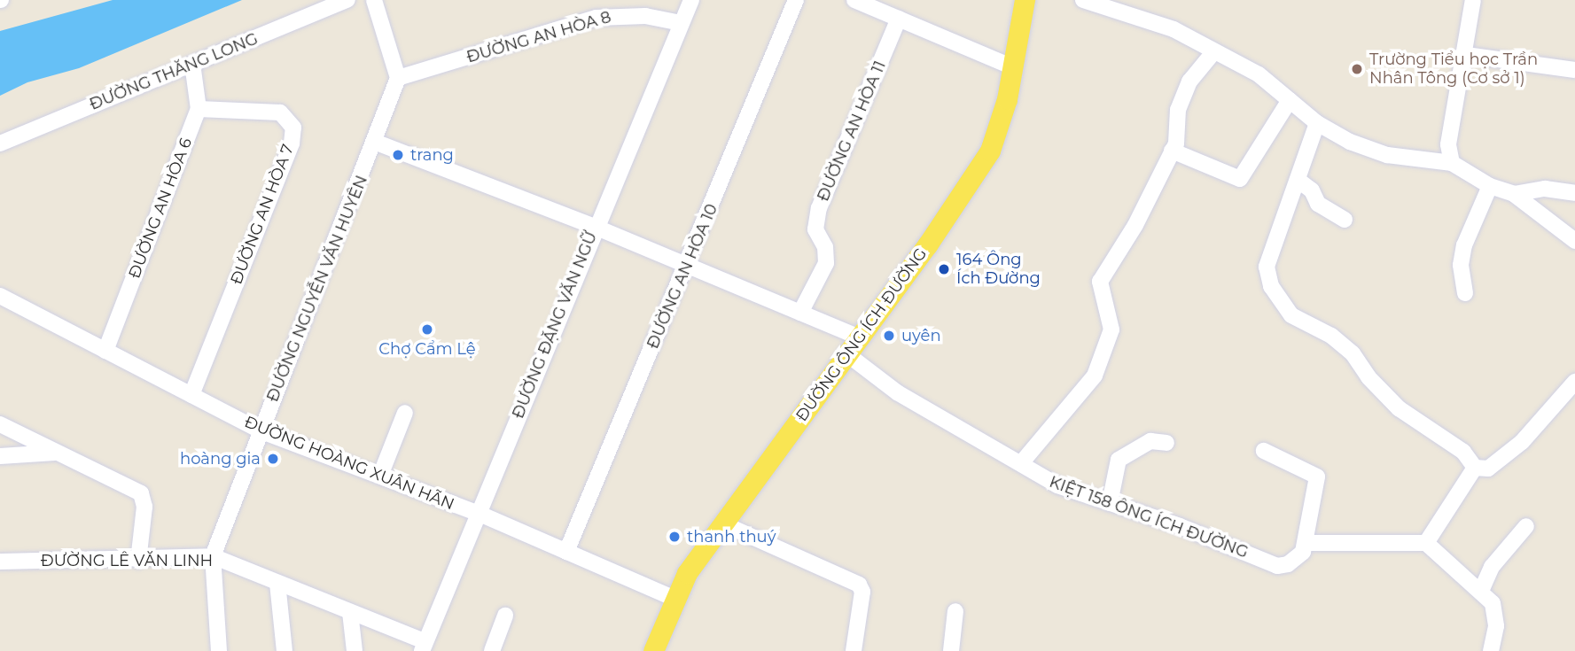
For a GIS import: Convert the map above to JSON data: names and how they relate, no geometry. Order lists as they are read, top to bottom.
{
  "streets": {
    "main road": ["ĐƯỜNG ÔNG ÍCH ĐƯỜNG"],
    "street": [
      "ĐƯỜNG AN HÒA 8",
      "ĐƯỜNG THĂNG LONG",
      "ĐƯỜNG AN HÒA 11",
      "ĐƯỜNG AN HÒA 6",
      "ĐƯỜNG AN HÒA 7",
      "ĐƯỜNG AN HÒA 10",
      "ĐƯỜNG NGUYỄN VĂN HUYÊN",
      "ĐƯỜNG ĐẶNG VĂN NGỮ",
      "ĐƯỜNG HOÀNG XUÂN HÃN",
      "KIỆT 158 ÔNG ÍCH ĐƯỜNG",
      "ĐƯỜNG LÊ VĂN LINH"
    ]
  },
  "crossings": [
    ["ĐƯỜNG AN HÒA 8", "ĐƯỜNG NGUYỄN VĂN HUYÊN"],
    ["ĐƯỜNG AN HÒA 8", "ĐƯỜNG ĐẶNG VĂN NGỮ"],
    ["ĐƯỜNG THĂNG LONG", "ĐƯỜNG AN HÒA 6"],
    ["ĐƯỜNG AN HÒA 6", "ĐƯỜNG AN HÒA 7"],
    ["ĐƯỜNG AN HÒA 6", "ĐƯỜNG HOÀNG XUÂN HÃN"],
    ["ĐƯỜNG AN HÒA 7", "ĐƯỜNG HOÀNG XUÂN HÃN"],
    ["ĐƯỜNG AN HÒA 10", "ĐƯỜNG HOÀNG XUÂN HÃN"],
    ["ĐƯỜNG NGUYỄN VĂN HUYÊN", "ĐƯỜNG HOÀNG XUÂN HÃN"],
    ["ĐƯỜNG NGUYỄN VĂN HUYÊN", "ĐƯỜNG LÊ VĂN LINH"],
    ["ĐƯỜNG ĐẶNG VĂN NGỮ", "ĐƯỜNG HOÀNG XUÂN HÃN"],
    ["ĐƯỜNG ĐẶNG VĂN NGỮ", "ĐƯỜNG LÊ VĂN LINH"],
    ["ĐƯỜNG ÔNG ÍCH ĐƯỜNG", "ĐƯỜNG HOÀNG XUÂN HÃN"],
    ["ĐƯỜNG ÔNG ÍCH ĐƯỜNG", "KIỆT 158 ÔNG ÍCH ĐƯỜNG"]
  ],
  "places": [
    "Trường Tiểu học Trần Nhân Tông (Cơ sở 1)",
    "trang",
    "164 Ông Ích Đường",
    "Chợ Cẩm Lệ",
    "uyên",
    "hoàng gia",
    "thanh thuý"
  ]
}
